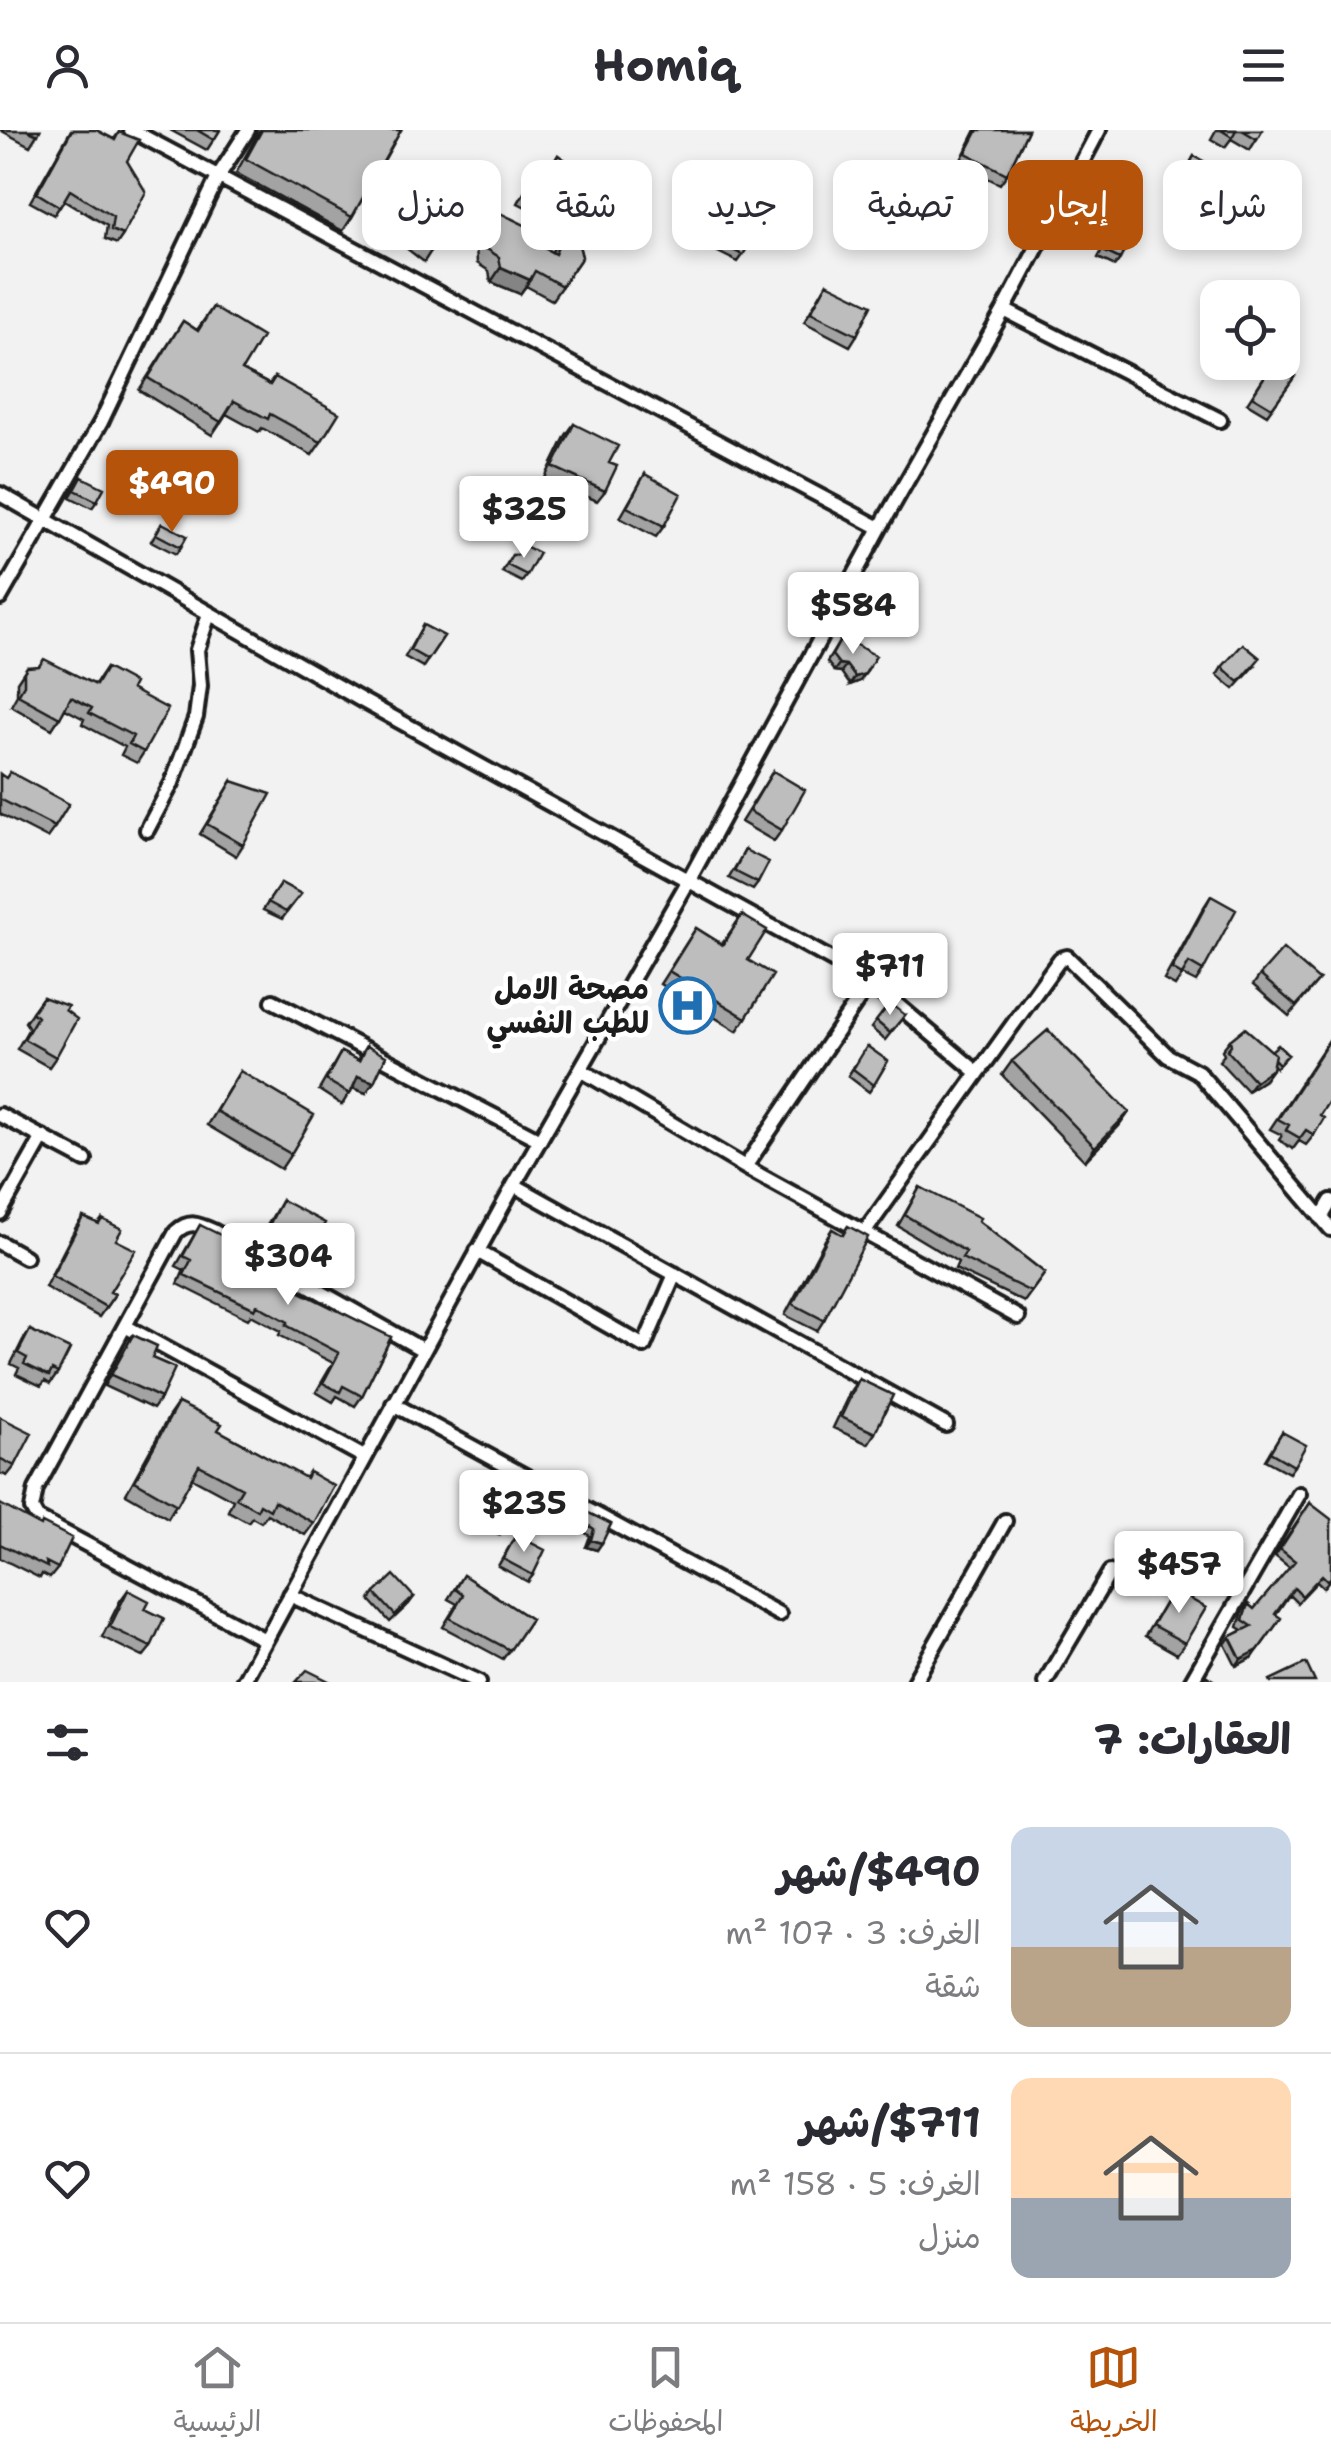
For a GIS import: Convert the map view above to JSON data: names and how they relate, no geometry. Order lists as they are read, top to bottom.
{
  "places": {
    "hospital": ["مصحة الامل للطب النفسي"]
  },
  "page": {
    "header": "Homiq",
    "chip": [
      "شراء",
      "إيجار",
      "تصفية",
      "جديد",
      "شقة",
      "منزل"
    ],
    "price": [
      "$490",
      "$325",
      "$584",
      "$711",
      "$304",
      "$235",
      "$457"
    ],
    "heading": "العقارات: 7",
    "list": [
      {
        "name": "$490/شهر",
        "note": "الغرف: 3 · 107 m² · شقة"
      },
      {
        "name": "$711/شهر",
        "note": "الغرف: 5 · 158 m² · منزل"
      }
    ],
    "tabs": ["الخريطة", "المحفوظات", "الرئيسية"]
  }
}
